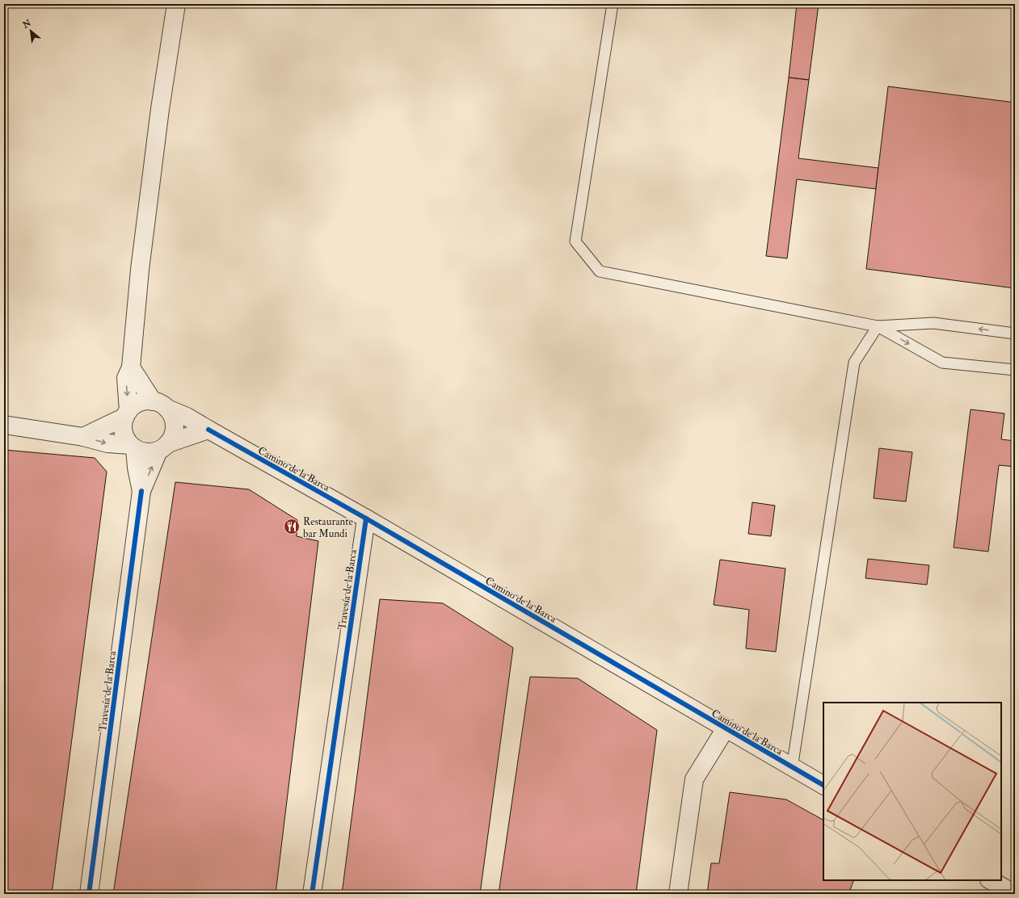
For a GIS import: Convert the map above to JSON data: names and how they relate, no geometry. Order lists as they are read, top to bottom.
{
  "streets": {
    "street": ["Camino de la Barca", "Travesía de la Barca"]
  },
  "crossings": [
    ["Camino de la Barca", "Travesía de la Barca"]
  ],
  "places": {
    "restaurant": ["Restaurante bar Mundi"]
  },
  "north": "top left"
}
